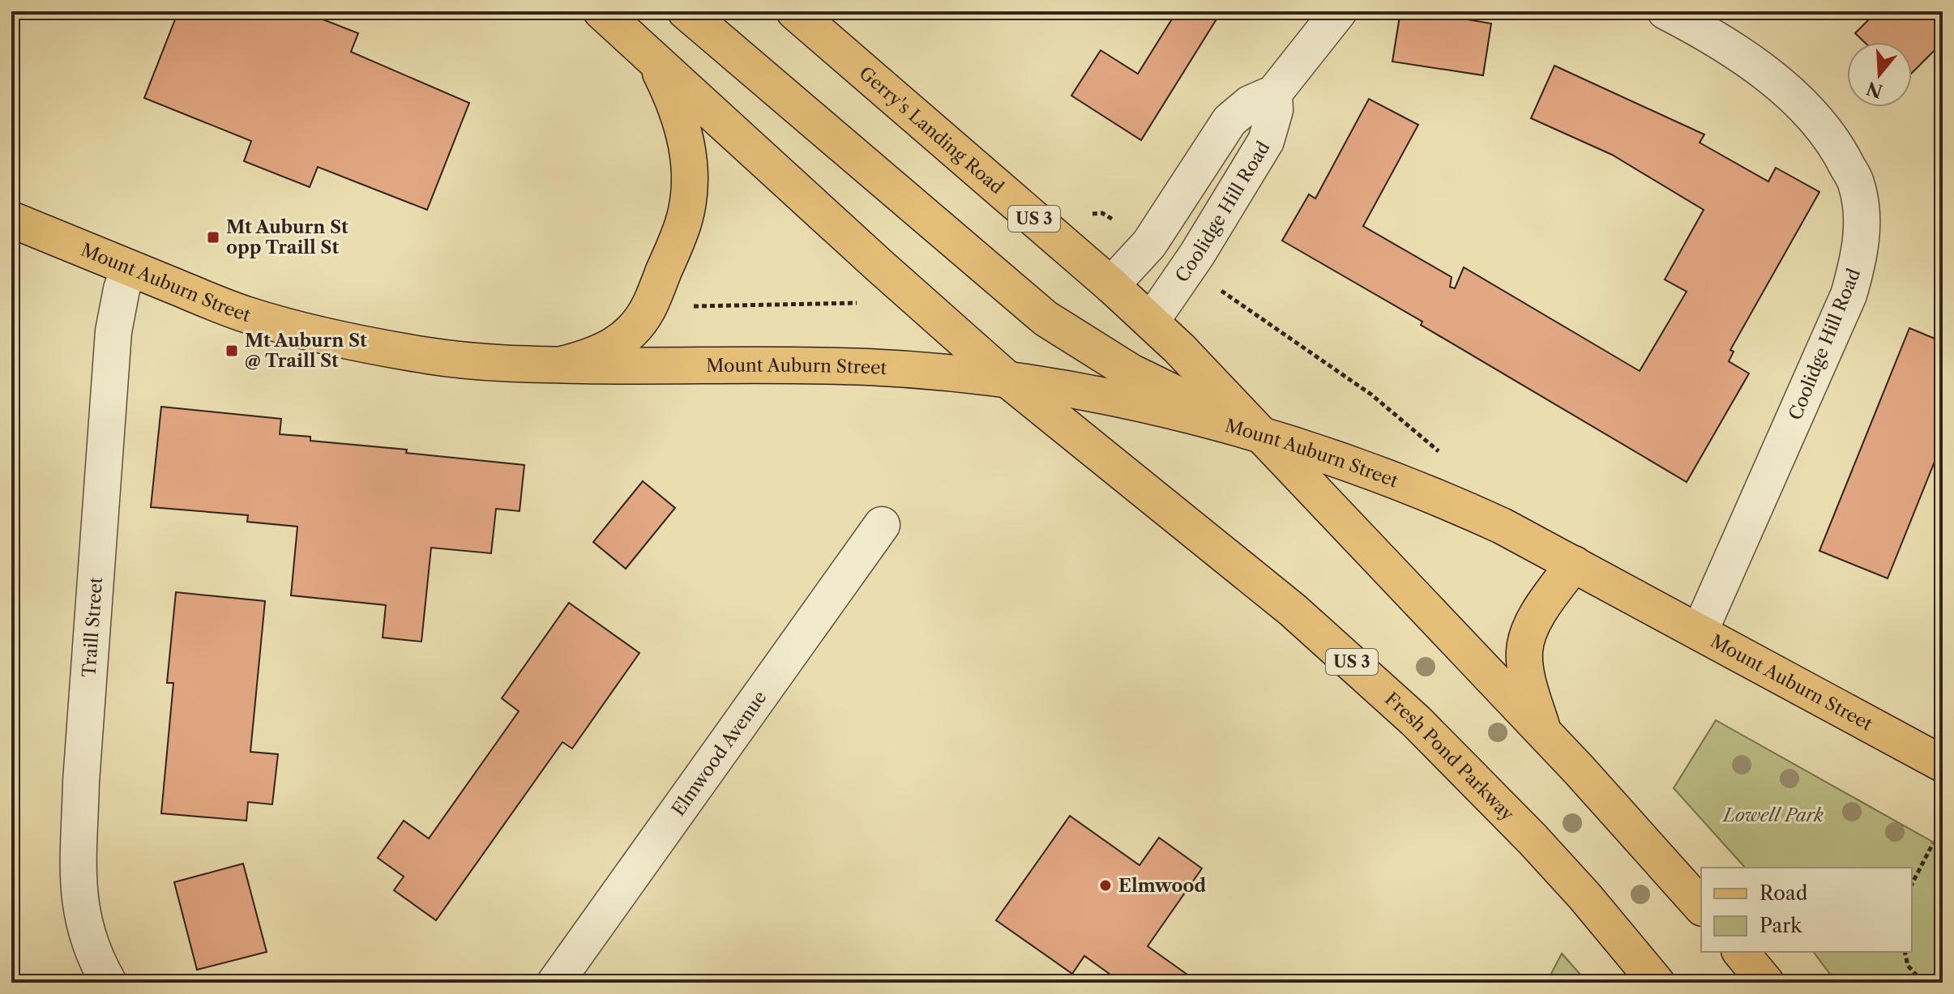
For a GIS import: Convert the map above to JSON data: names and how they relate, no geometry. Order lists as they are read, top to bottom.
{
  "streets": {
    "main road": [
      "Gerry's Landing Road",
      "US 3",
      "Mount Auburn Street",
      "Fresh Pond Parkway"
    ],
    "street": ["Coolidge Hill Road", "Traill Street", "Elmwood Avenue"]
  },
  "crossings": [
    ["Gerry's Landing Road", "Coolidge Hill Road"],
    ["Gerry's Landing Road", "US 3"],
    ["Gerry's Landing Road", "Mount Auburn Street"],
    ["Coolidge Hill Road", "Mount Auburn Street"],
    ["US 3", "Mount Auburn Street"],
    ["US 3", "Fresh Pond Parkway"],
    ["Mount Auburn Street", "Traill Street"],
    ["Mount Auburn Street", "Fresh Pond Parkway"]
  ],
  "parks": ["Lowell Park"],
  "places": {
    "transit": ["Mt Auburn St opp Traill St", "Mt Auburn St @ Traill St"],
    "other": ["Elmwood"]
  },
  "legend": ["Road", "Park"],
  "north": "bottom"
}
